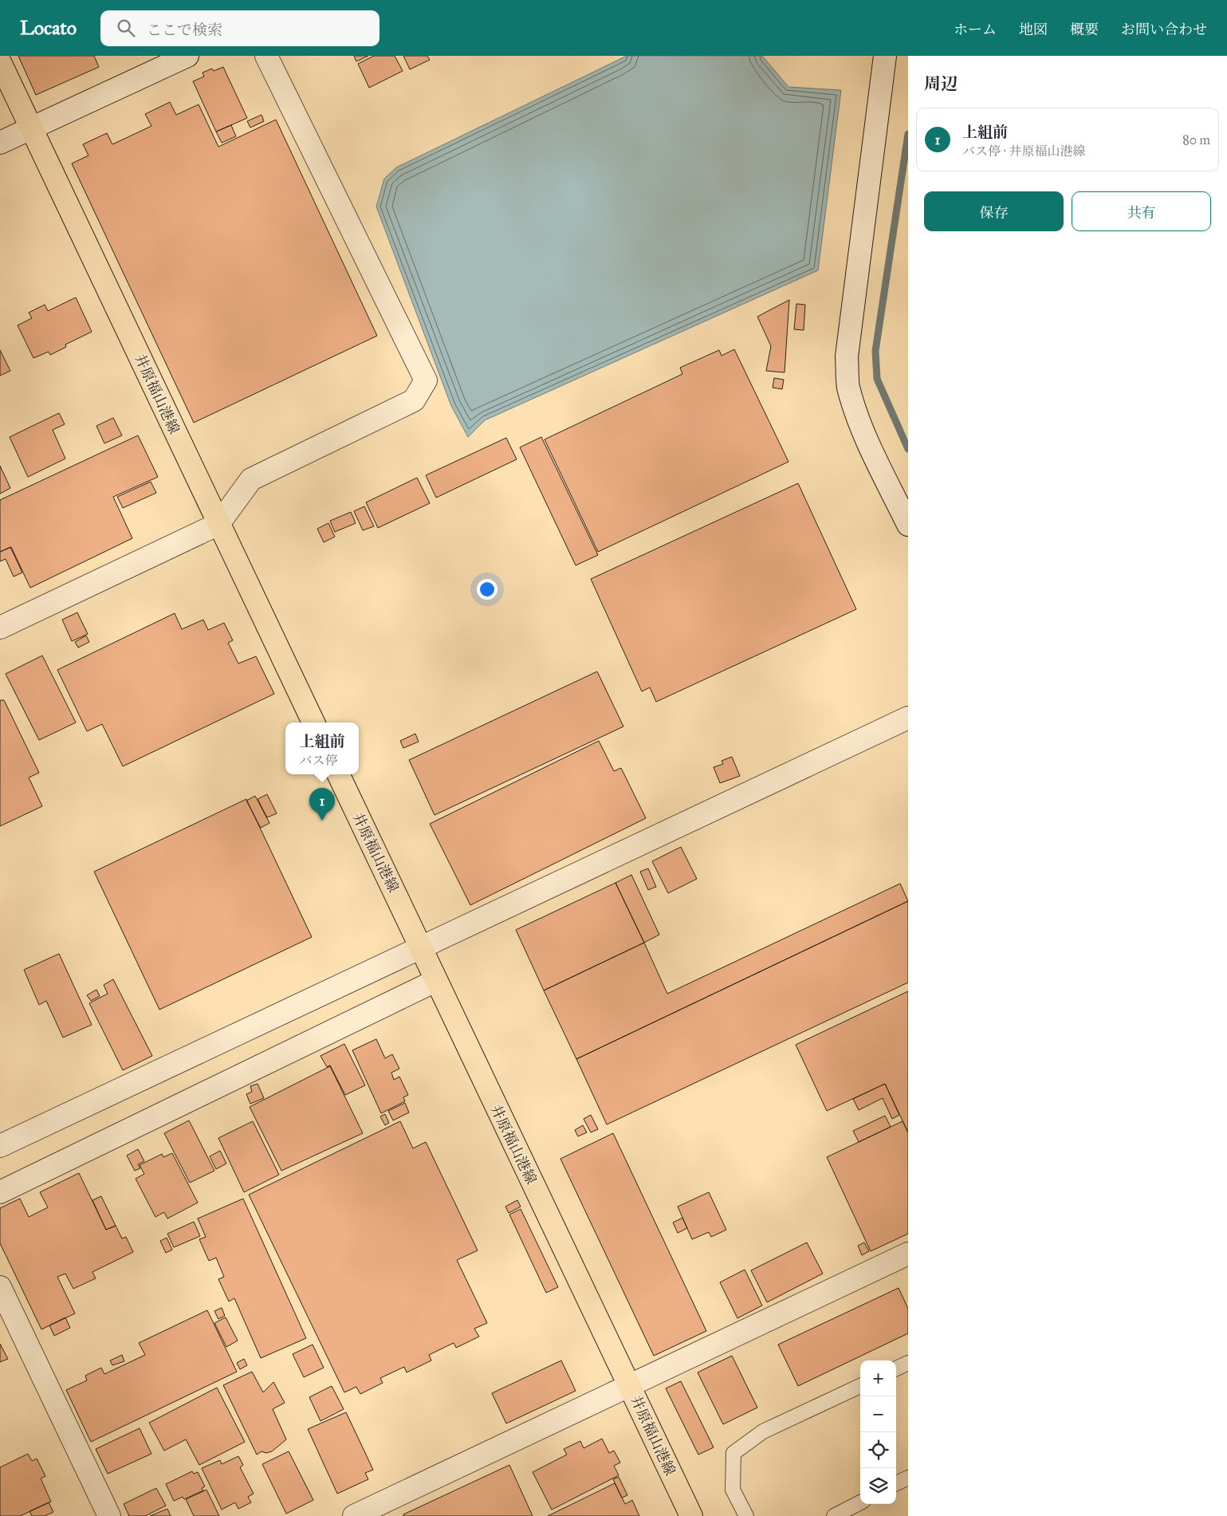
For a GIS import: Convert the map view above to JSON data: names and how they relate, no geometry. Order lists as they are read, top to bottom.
{
  "streets": {
    "main road": ["井原福山港線"]
  },
  "page": {
    "header": "Locato",
    "search": "ここで検索",
    "nav": [
      "ホーム",
      "地図",
      "概要",
      "お問い合わせ"
    ],
    "heading": "周辺",
    "list": [
      {
        "mark": "1",
        "name": "上組前",
        "note": "バス停 · 井原福山港線",
        "value": "80 m"
      }
    ],
    "buttons": ["保存", "共有"],
    "popup": ["上組前", "バス停"],
    "pins": "1",
    "map_buttons": ["+", "−"]
  }
}
